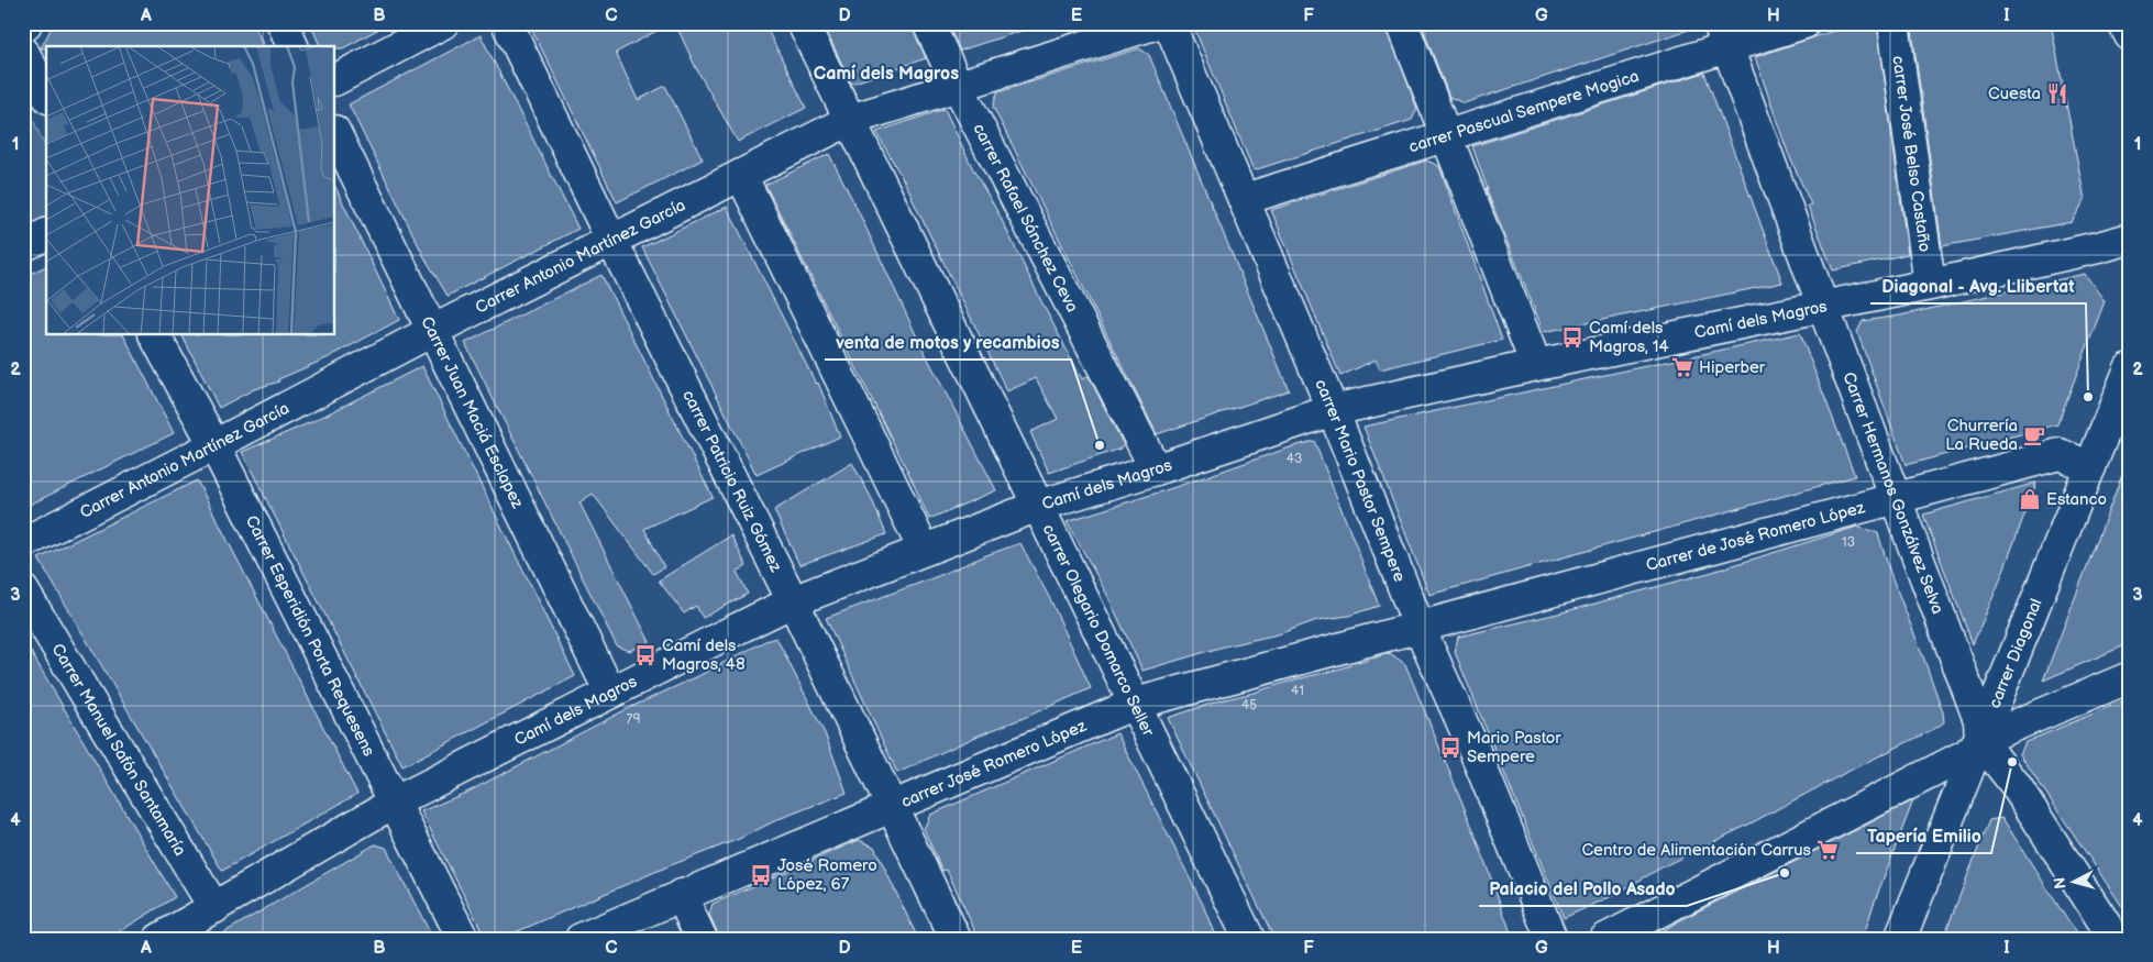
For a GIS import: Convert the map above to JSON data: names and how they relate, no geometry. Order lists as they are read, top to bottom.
{
  "streets": {
    "main road": [
      "carrer Pascual Sempere Mogica",
      "carrer José Belso Castaño",
      "carrer Rafael Sánchez Ceva",
      "Carrer Antonio Martínez García",
      "Camí dels Magros",
      "Carrer Juan Maciá Esclapez",
      "carrer Patricio Ruiz Gómez",
      "carrer Mario Pastor Sempere",
      "Carrer Hermanos Gonzálvez Selva",
      "Carrer de José Romero López",
      "carrer Olegario Domarco Seller",
      "Carrer Esperidión Porta Requesens",
      "carrer Diagonal",
      "Carrer Manuel Safón Santamaría",
      "carrer José Romero López"
    ]
  },
  "crossings": [
    ["carrer Pascual Sempere Mogica", "carrer Mario Pastor Sempere"],
    ["carrer Pascual Sempere Mogica", "Carrer Hermanos Gonzálvez Selva"],
    ["carrer José Belso Castaño", "Camí dels Magros"],
    ["carrer Rafael Sánchez Ceva", "Carrer Antonio Martínez García"],
    ["carrer Rafael Sánchez Ceva", "Camí dels Magros"],
    ["Carrer Antonio Martínez García", "Carrer Juan Maciá Esclapez"],
    ["Carrer Antonio Martínez García", "carrer Patricio Ruiz Gómez"],
    ["Carrer Antonio Martínez García", "carrer Olegario Domarco Seller"],
    ["Carrer Antonio Martínez García", "Carrer Esperidión Porta Requesens"],
    ["Camí dels Magros", "Carrer Juan Maciá Esclapez"],
    ["Camí dels Magros", "carrer Patricio Ruiz Gómez"],
    ["Camí dels Magros", "carrer Mario Pastor Sempere"],
    ["Camí dels Magros", "Carrer Hermanos Gonzálvez Selva"],
    ["Camí dels Magros", "carrer Olegario Domarco Seller"],
    ["Camí dels Magros", "Carrer Esperidión Porta Requesens"],
    ["Camí dels Magros", "Carrer Manuel Safón Santamaría"],
    ["carrer Patricio Ruiz Gómez", "carrer José Romero López"],
    ["carrer Mario Pastor Sempere", "Carrer de José Romero López"],
    ["carrer Mario Pastor Sempere", "carrer José Romero López"],
    ["Carrer Hermanos Gonzálvez Selva", "Carrer de José Romero López"],
    ["Carrer Hermanos Gonzálvez Selva", "carrer Diagonal"],
    ["Carrer de José Romero López", "carrer Diagonal"],
    ["Carrer de José Romero López", "carrer José Romero López"],
    ["carrer Olegario Domarco Seller", "carrer José Romero López"]
  ],
  "districts": ["Camí dels Magros"],
  "places": {
    "restaurant": ["Cuesta"],
    "bus stop": [
      "Camí dels Magros, 14",
      "Camí dels Magros, 48",
      "Mario Pastor Sempere",
      "José Romero López, 67"
    ],
    "supermarket": ["Hiperber", "Centro de Alimentación Carrus"],
    "other": [
      "Diagonal - Avg. Llibertat",
      "venta de motos y recambios",
      "Tapería Emilio",
      "Palacio del Pollo Asado"
    ],
    "cafe": ["Churrería La Rueda"],
    "shop": ["Estanco"]
  },
  "house_numbers": [
    "43",
    "13",
    "41",
    "45",
    "79"
  ],
  "north": "left",
  "grid": {
    "columns": [
      "A",
      "B",
      "C",
      "D",
      "E",
      "F",
      "G",
      "H",
      "I"
    ],
    "rows": [
      "1",
      "2",
      "3",
      "4"
    ]
  }
}
